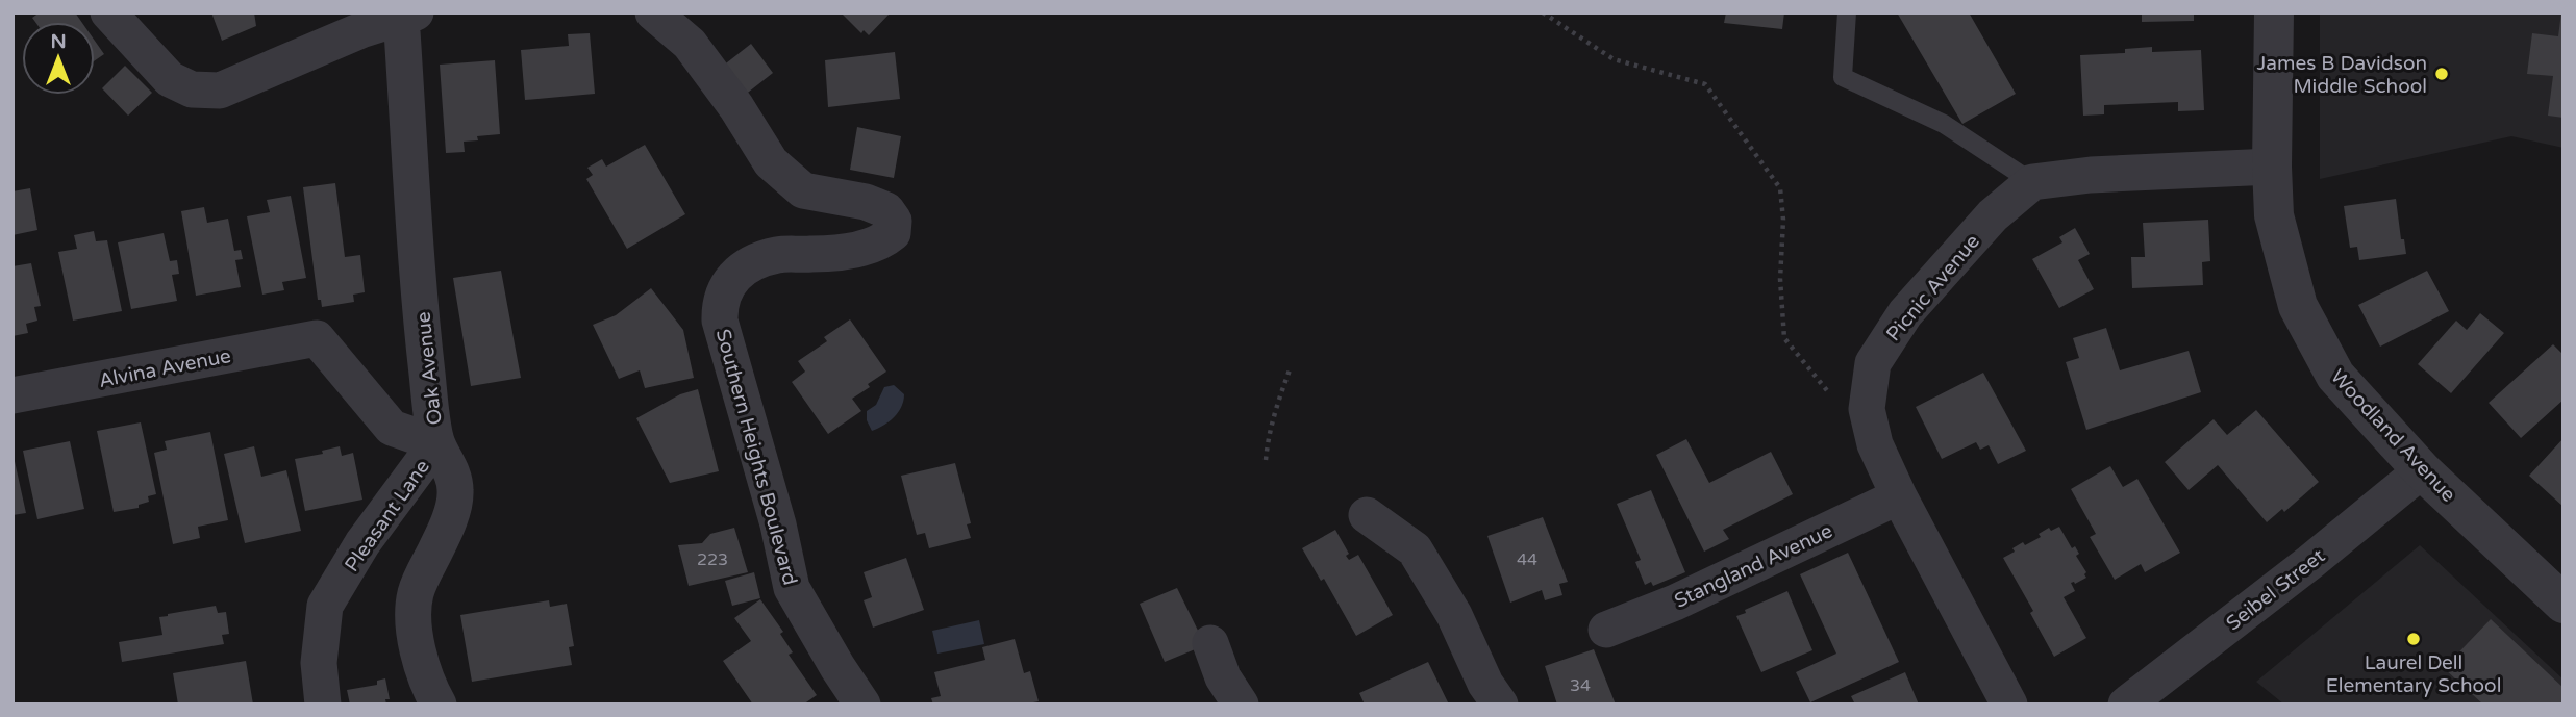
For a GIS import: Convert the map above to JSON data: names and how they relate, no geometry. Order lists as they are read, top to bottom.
{
  "streets": {
    "street": [
      "Picnic Avenue",
      "Alvina Avenue",
      "Oak Avenue",
      "Woodland Avenue",
      "Southern Heights Boulevard",
      "Pleasant Lane",
      "Stangland Avenue",
      "Seibel Street"
    ]
  },
  "crossings": [
    ["Picnic Avenue", "Stangland Avenue"],
    ["Alvina Avenue", "Pleasant Lane"],
    ["Oak Avenue", "Pleasant Lane"],
    ["Woodland Avenue", "Seibel Street"]
  ],
  "places": ["James B Davidson Middle School", "Laurel Dell Elementary School"],
  "house_numbers": ["223", "44", "34"],
  "north": "top"
}
